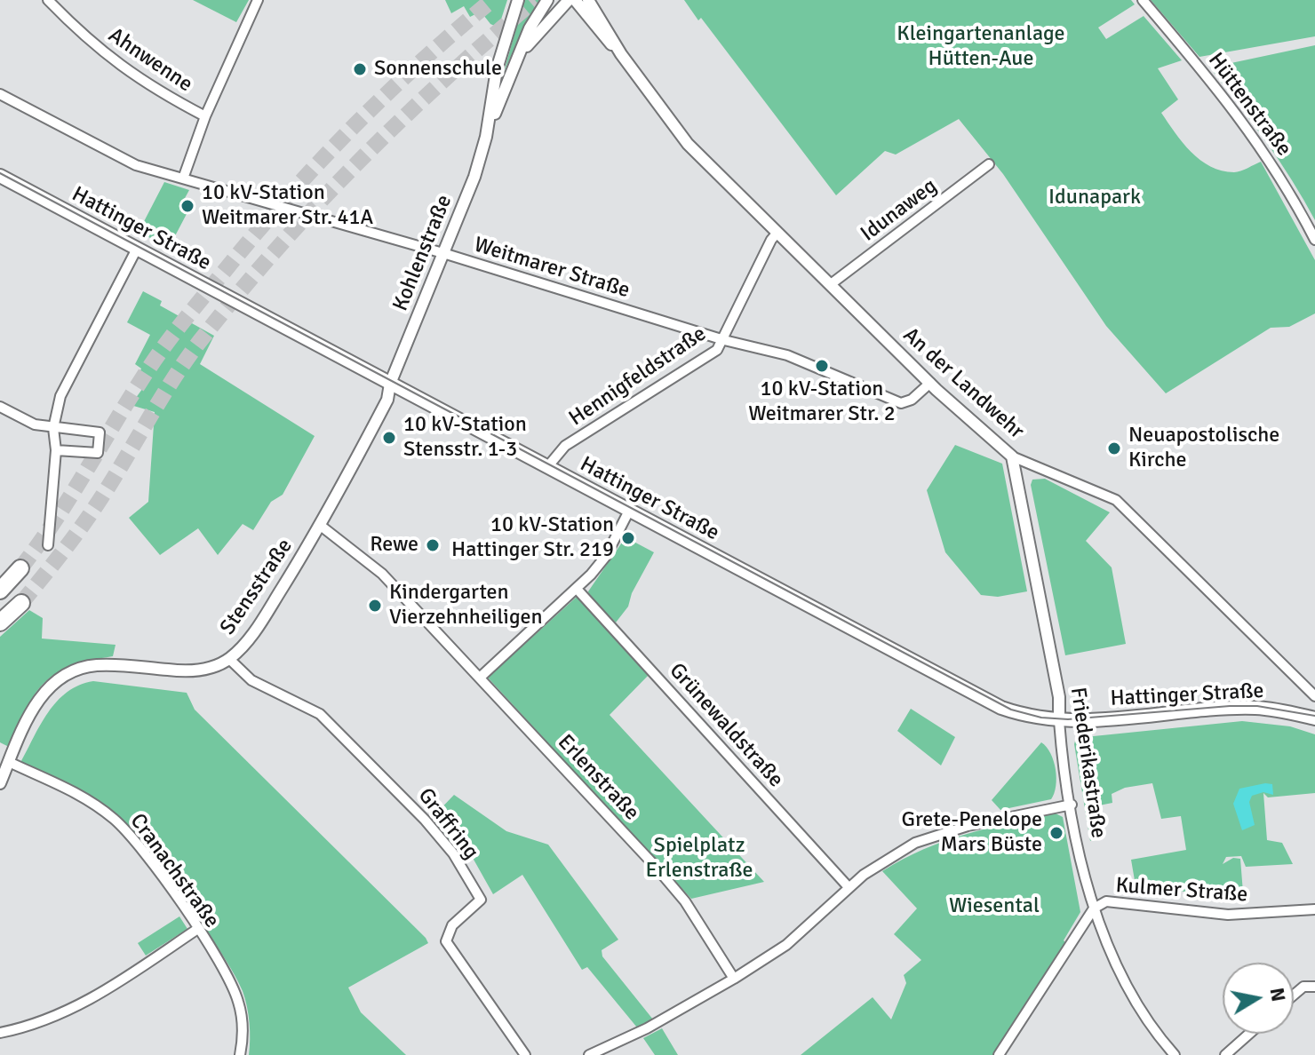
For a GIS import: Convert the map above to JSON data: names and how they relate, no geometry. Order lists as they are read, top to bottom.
{
  "streets": {
    "main road": ["Hattinger Straße"],
    "street": [
      "Ahnwenne",
      "Hüttenstraße",
      "Idunaweg",
      "Kohlenstraße",
      "Weitmarer Straße",
      "Hennigfeldstraße",
      "An der Landwehr",
      "Stensstraße",
      "Grünewaldstraße",
      "Friederikastraße",
      "Erlenstraße",
      "Graffring",
      "Cranachstraße",
      "Kulmer Straße"
    ]
  },
  "crossings": [
    ["Idunaweg", "An der Landwehr"],
    ["Hattinger Straße", "Kohlenstraße"],
    ["Hattinger Straße", "Hennigfeldstraße"],
    ["Hattinger Straße", "Stensstraße"],
    ["Hattinger Straße", "Friederikastraße"],
    ["Kohlenstraße", "Weitmarer Straße"],
    ["Kohlenstraße", "Stensstraße"],
    ["Weitmarer Straße", "Hennigfeldstraße"],
    ["Weitmarer Straße", "An der Landwehr"],
    ["Hennigfeldstraße", "An der Landwehr"],
    ["An der Landwehr", "Friederikastraße"],
    ["Stensstraße", "Erlenstraße"],
    ["Stensstraße", "Graffring"],
    ["Stensstraße", "Cranachstraße"],
    ["Friederikastraße", "Kulmer Straße"]
  ],
  "parks": [
    "Kleingartenanlage Hütten-Aue",
    "Idunapark",
    "Spielplatz Erlenstraße",
    "Wiesental"
  ],
  "places": [
    "Sonnenschule",
    "10 kV-Station Weitmarer Str. 41A",
    "10 kV-Station Weitmarer Str. 2",
    "10 kV-Station Stensstr. 1-3",
    "Neuapostolische Kirche",
    "10 kV-Station Hattinger Str. 219",
    "Rewe",
    "Kindergarten Vierzehnheiligen",
    "Grete-Penelope Mars Büste"
  ],
  "north": "right"
}
